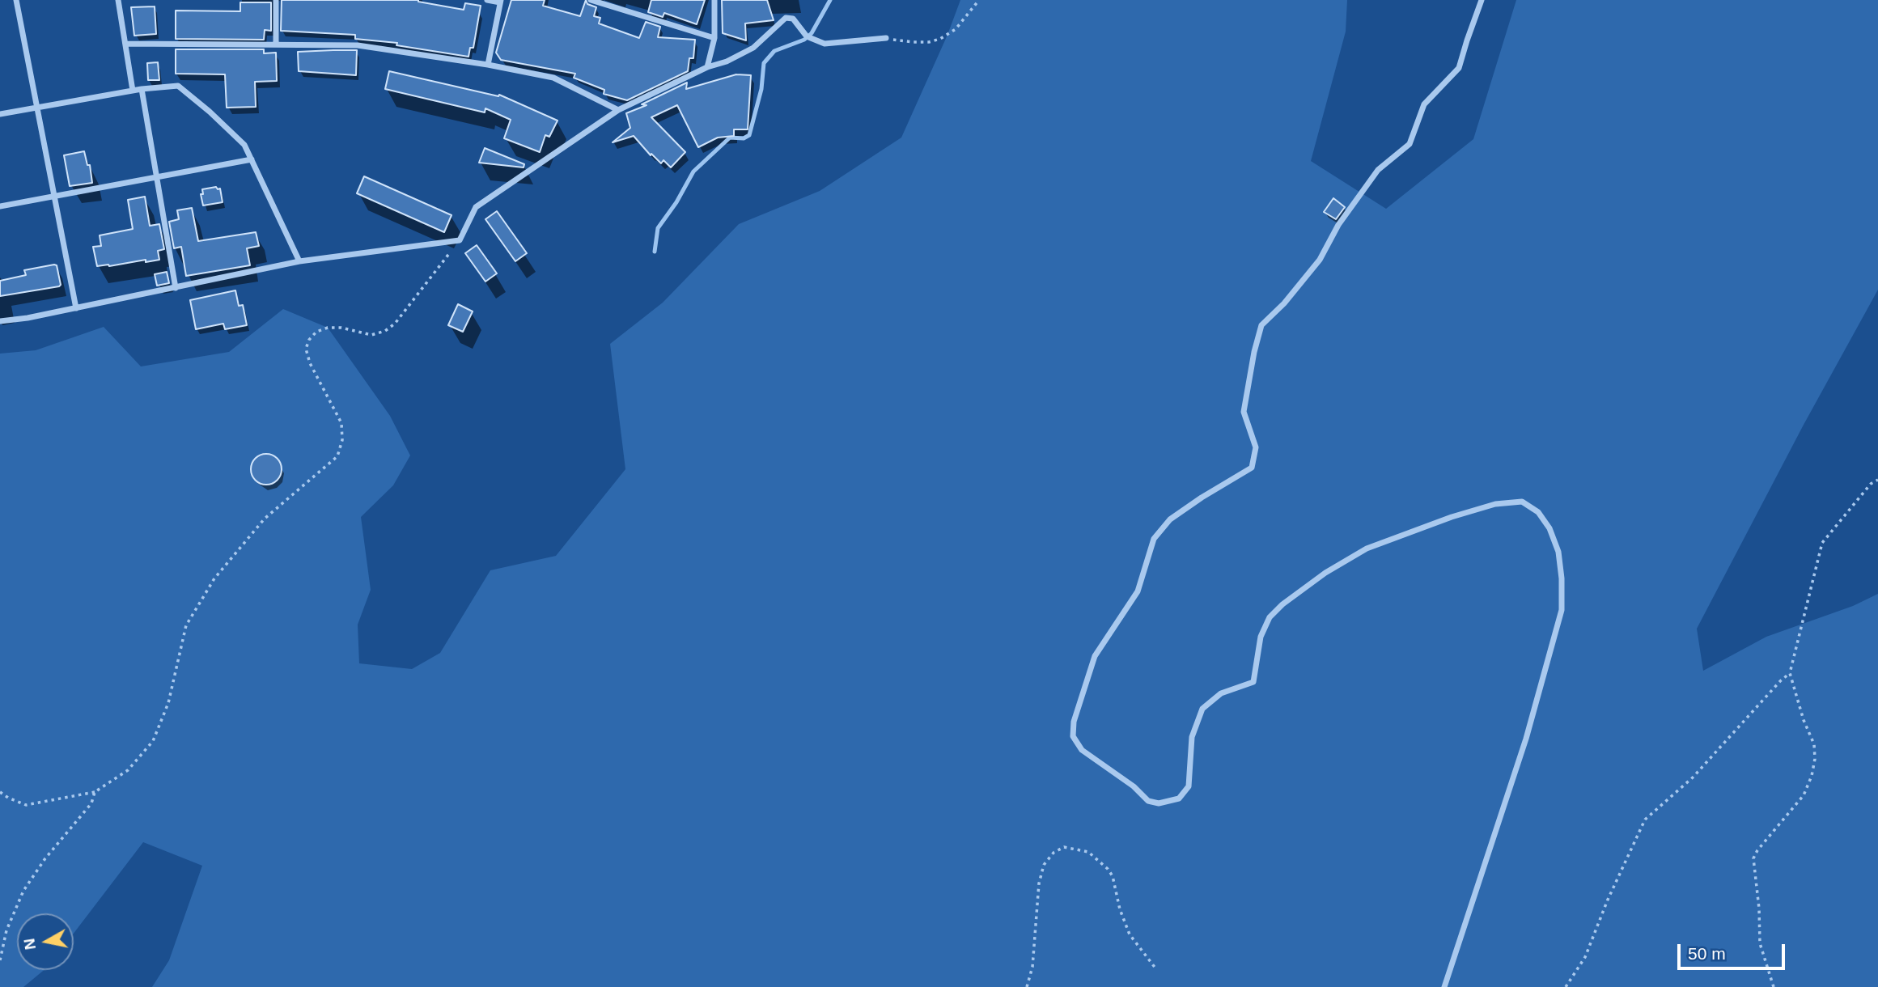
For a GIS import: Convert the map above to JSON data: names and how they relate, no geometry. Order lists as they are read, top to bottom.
{
  "scale_bar": "50 m",
  "north": "left"
}
